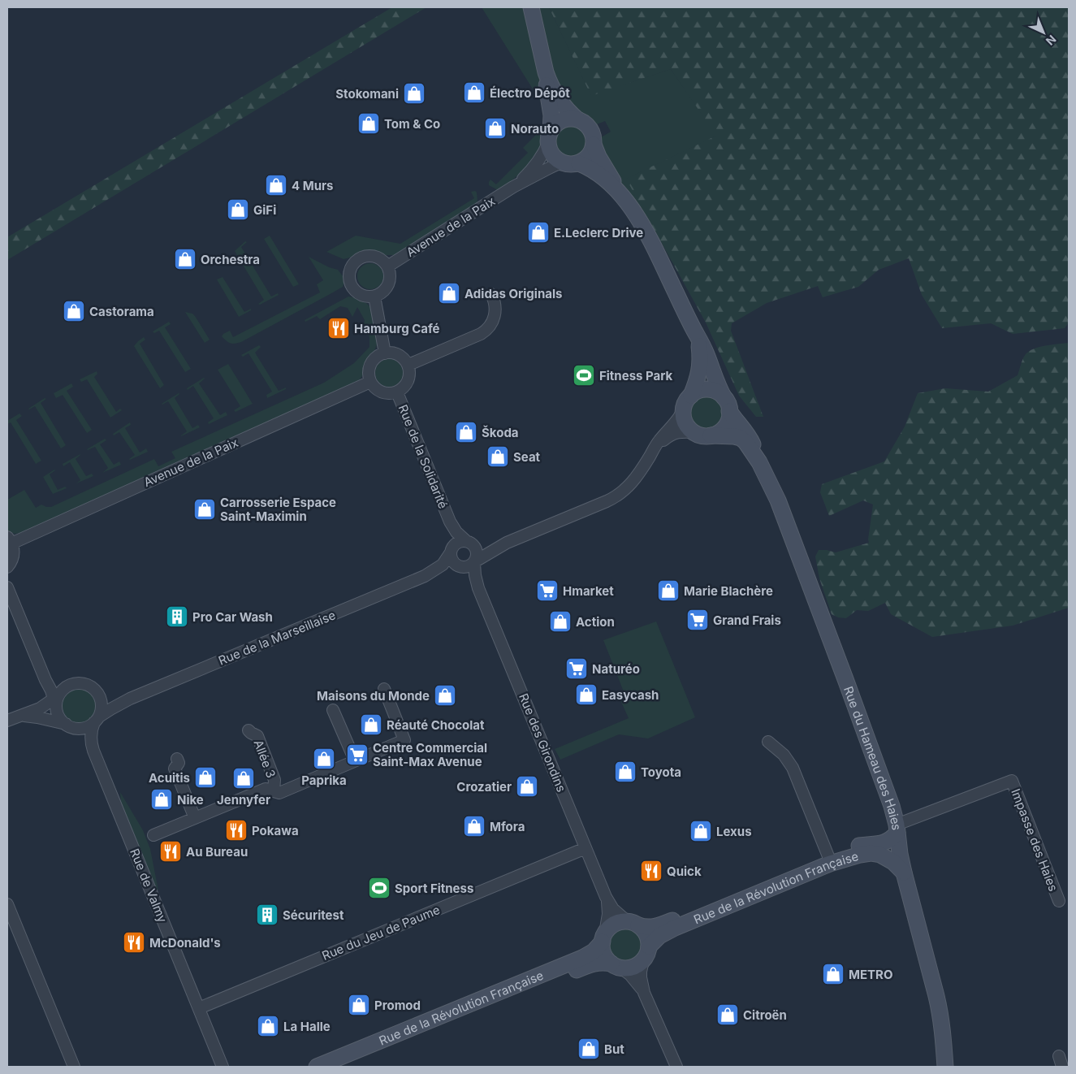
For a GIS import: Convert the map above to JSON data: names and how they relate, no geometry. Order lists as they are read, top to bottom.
{
  "streets": {
    "street": [
      "Avenue de la Paix",
      "Rue de la Solidarité",
      "Rue de la Marseillaise",
      "Rue des Girondins",
      "Allée 3",
      "Rue du Hameau des Haies",
      "Impasse des Haies",
      "Rue de Valmy",
      "Rue de la Révolution Française",
      "Rue du Jeu de Paume"
    ]
  },
  "crossings": [
    ["Avenue de la Paix", "Rue de la Solidarité"],
    ["Rue de la Solidarité", "Rue de la Marseillaise"],
    ["Rue de la Solidarité", "Rue des Girondins"],
    ["Rue de la Marseillaise", "Rue des Girondins"],
    ["Rue de la Marseillaise", "Rue de Valmy"],
    ["Rue des Girondins", "Rue de la Révolution Française"],
    ["Rue des Girondins", "Rue du Jeu de Paume"],
    ["Rue du Hameau des Haies", "Impasse des Haies"],
    ["Rue du Hameau des Haies", "Rue de la Révolution Française"],
    ["Rue de Valmy", "Rue du Jeu de Paume"]
  ],
  "places": {
    "shop": [
      "Électro Dépôt",
      "Stokomani",
      "Tom & Co",
      "Norauto",
      "4 Murs",
      "GiFi",
      "E.Leclerc Drive",
      "Orchestra",
      "Adidas Originals",
      "Castorama",
      "Škoda",
      "Seat",
      "Carrosserie Espace Saint-Maximin",
      "Marie Blachère",
      "Action",
      "Easycash",
      "Maisons du Monde",
      "Réauté Chocolat",
      "Paprika",
      "Toyota",
      "Acuitis",
      "Jennyfer",
      "Crozatier",
      "Nike",
      "Mfora",
      "Lexus",
      "METRO",
      "Promod",
      "Citroën",
      "La Halle",
      "But"
    ],
    "restaurant": [
      "Hamburg Café",
      "Pokawa",
      "Au Bureau",
      "Quick",
      "McDonald's"
    ],
    "sports": ["Fitness Park", "Sport Fitness"],
    "supermarket": [
      "Hmarket",
      "Grand Frais",
      "Naturéo",
      "Centre Commercial Saint-Max Avenue"
    ],
    "building": ["Pro Car Wash", "Sécuritest"]
  },
  "north": "bottom right"
}
